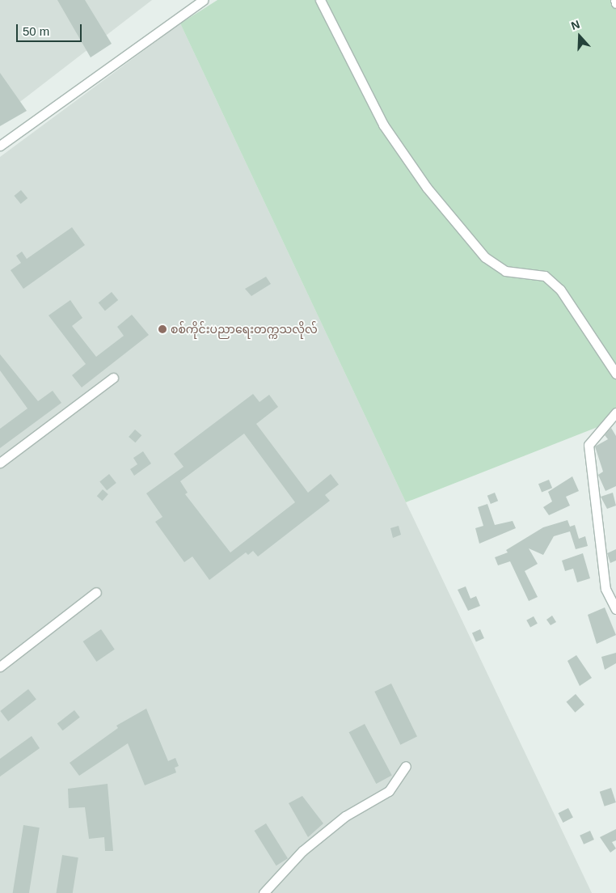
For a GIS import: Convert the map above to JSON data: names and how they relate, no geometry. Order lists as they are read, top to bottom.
{
  "places": ["စစ်ကိုင်းပညာရေးတက္ကသလိုလ်"],
  "scale_bar": "50 m",
  "north": "top"
}
